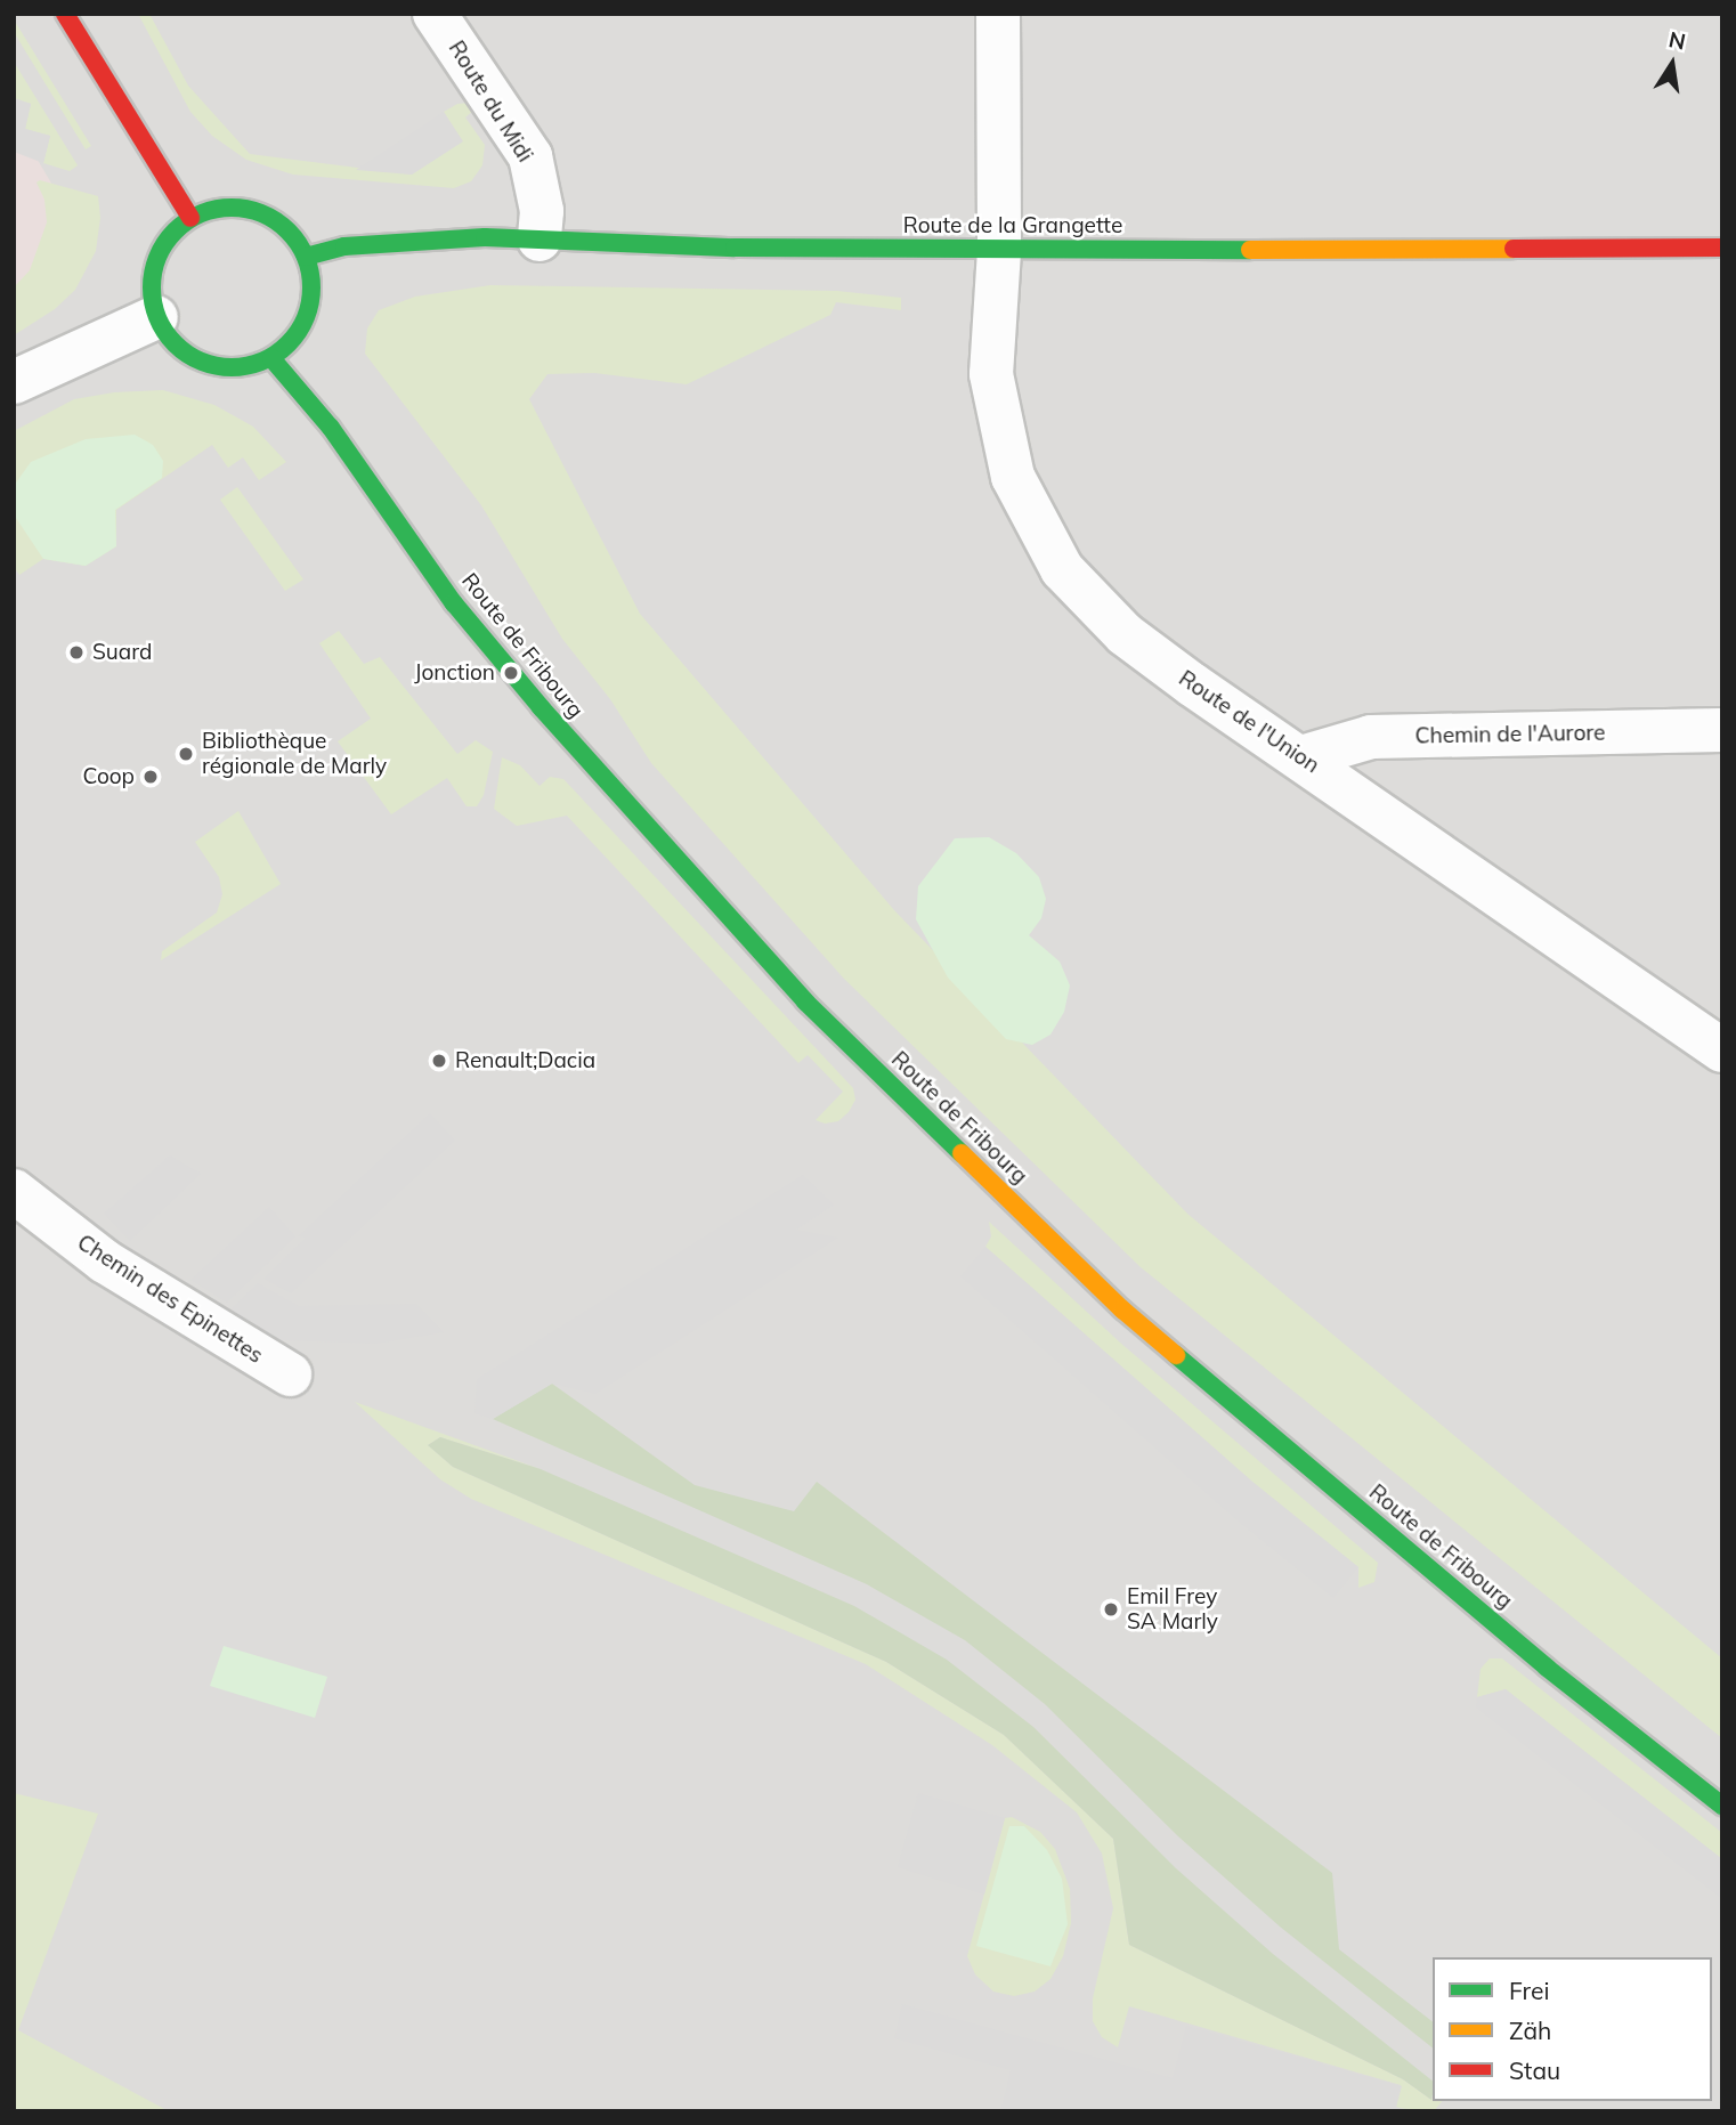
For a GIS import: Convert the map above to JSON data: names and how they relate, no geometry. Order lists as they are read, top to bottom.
{
  "streets": {
    "main road": ["Route de la Grangette", "Route de Fribourg"],
    "street": [
      "Route du Midi",
      "Route de l'Union",
      "Chemin de l'Aurore",
      "Chemin des Epinettes"
    ]
  },
  "crossings": [
    ["Route du Midi", "Route de la Grangette"],
    ["Route de la Grangette", "Route de Fribourg"],
    ["Route de la Grangette", "Route de l'Union"],
    ["Route de l'Union", "Chemin de l'Aurore"]
  ],
  "places": [
    "Suard",
    "Jonction",
    "Bibliothèque régionale de Marly",
    "Coop",
    "Renault;Dacia",
    "Emil Frey SA Marly"
  ],
  "legend": ["Frei", "Zäh", "Stau"],
  "north": "top"
}
